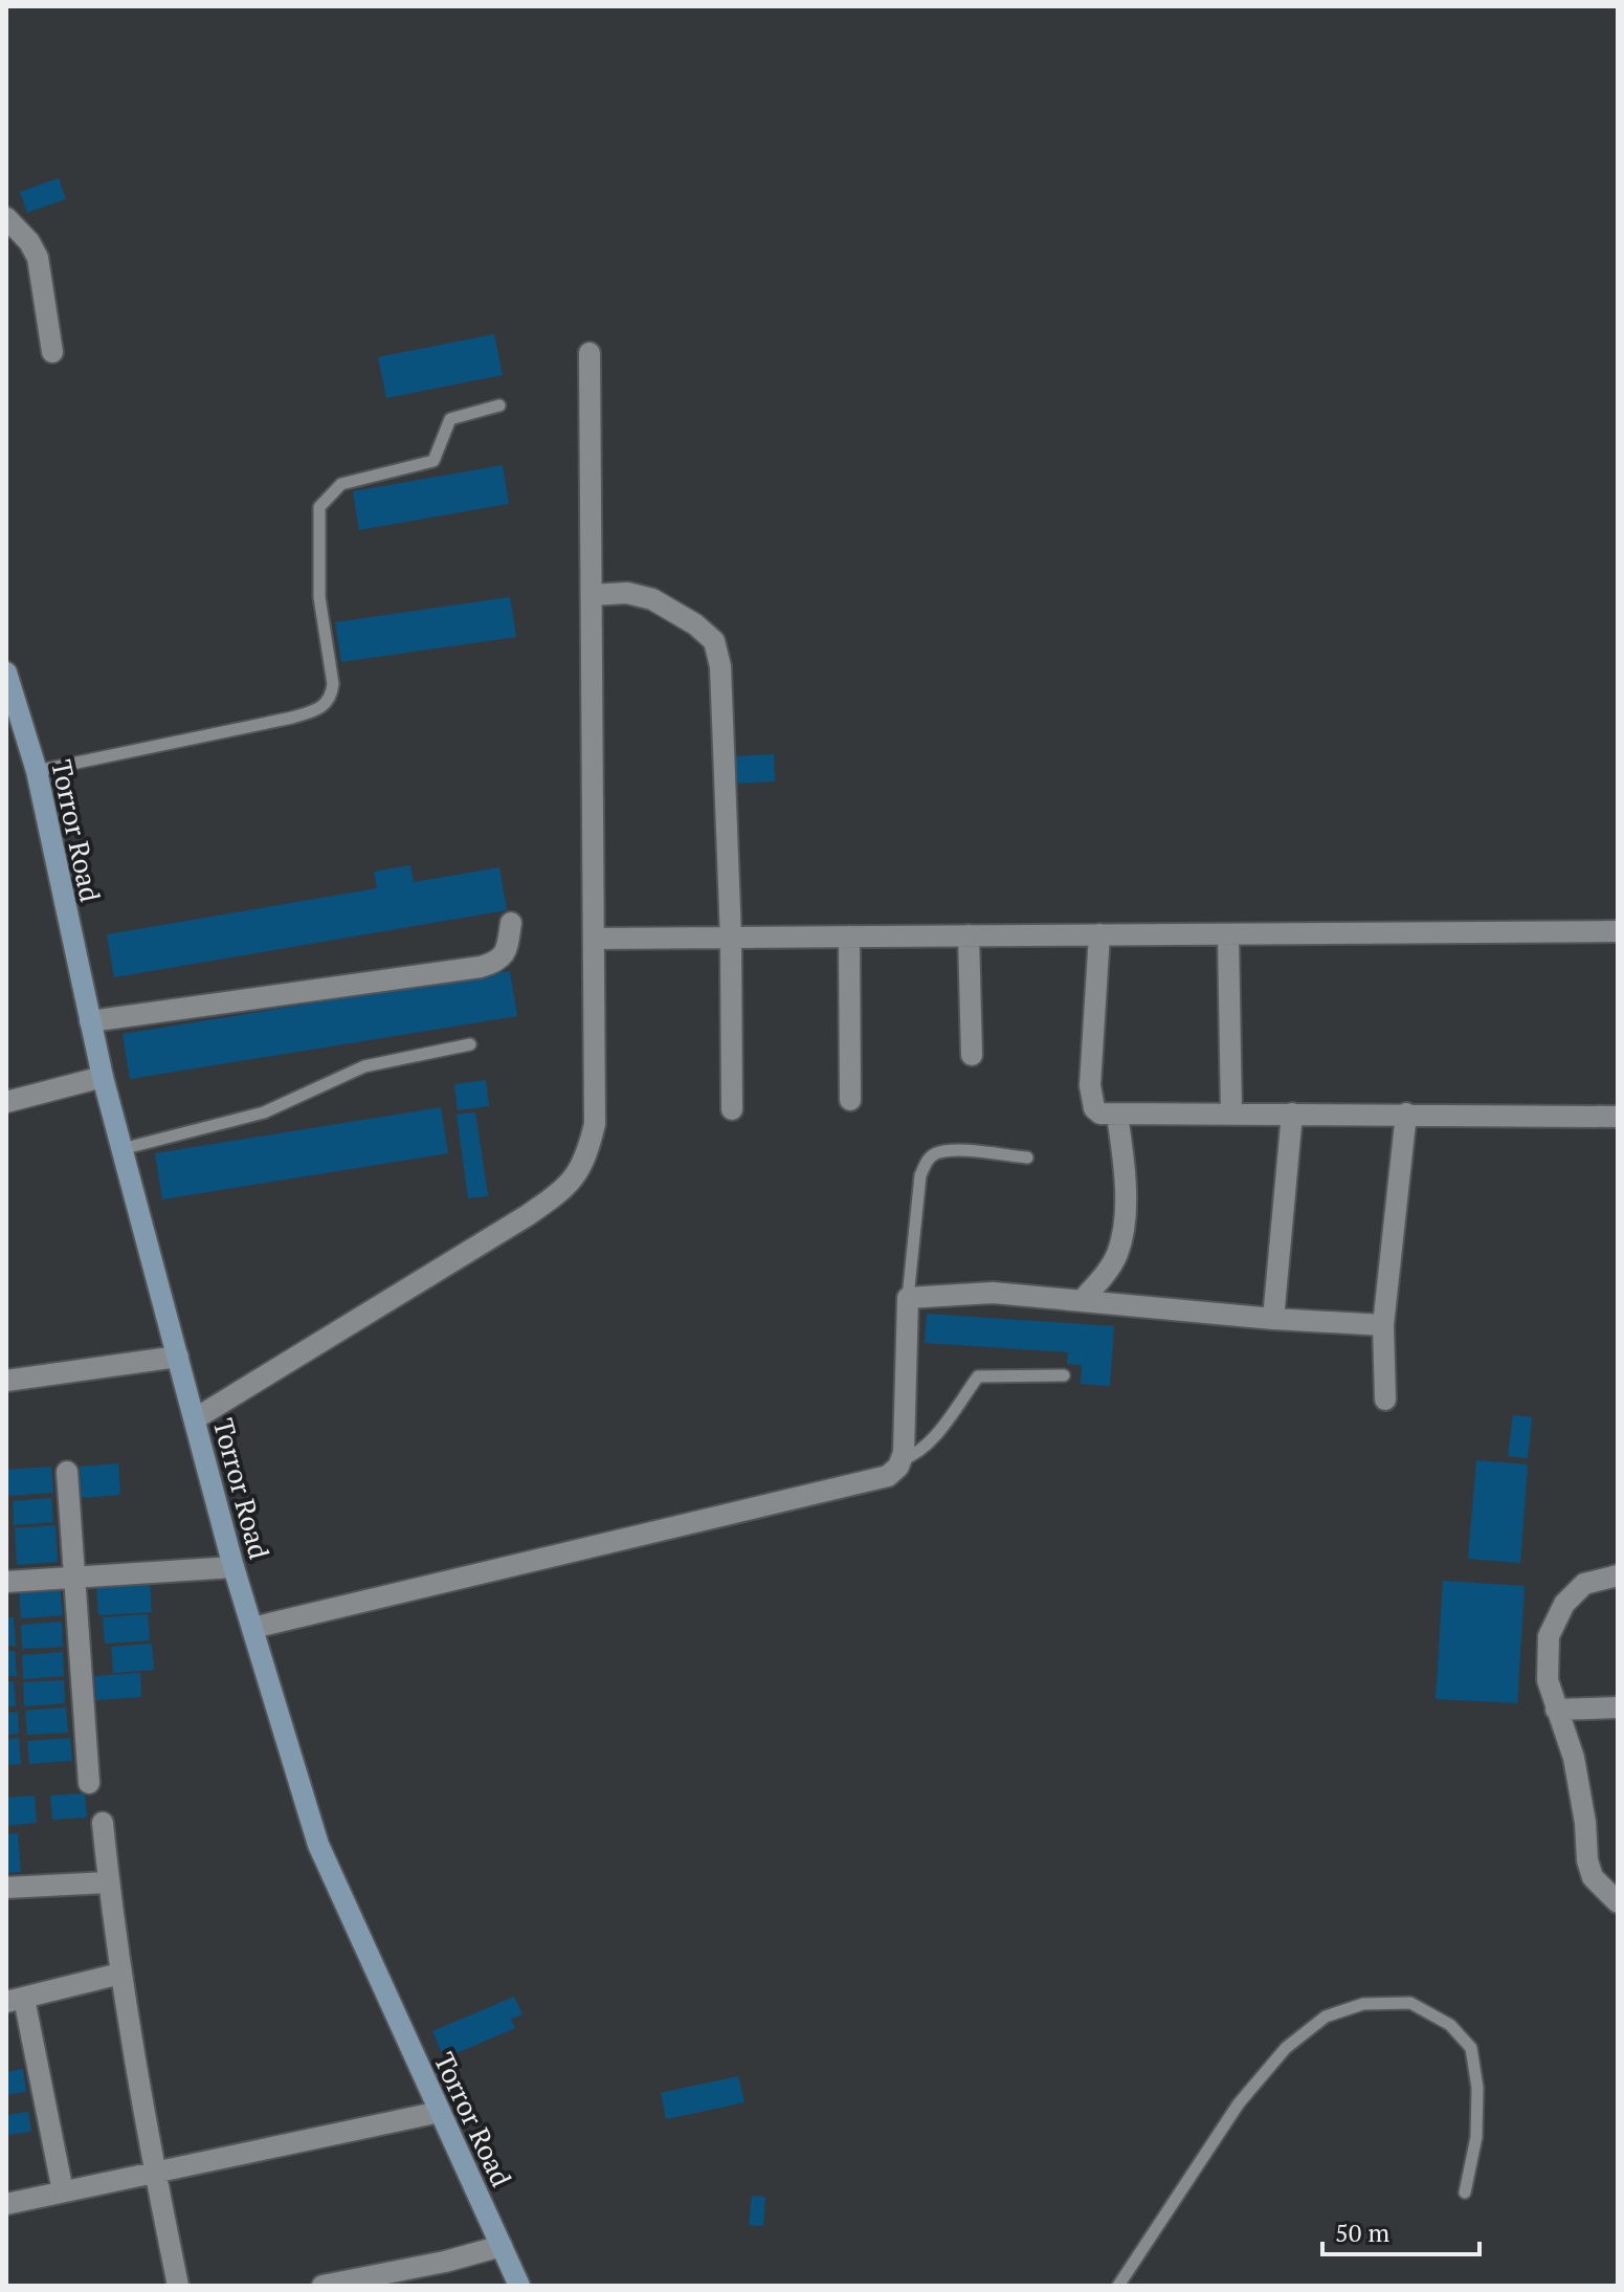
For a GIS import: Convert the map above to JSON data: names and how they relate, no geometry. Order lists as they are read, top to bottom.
{
  "streets": {
    "street": ["Torror Road"]
  },
  "scale_bar": "50 m"
}
